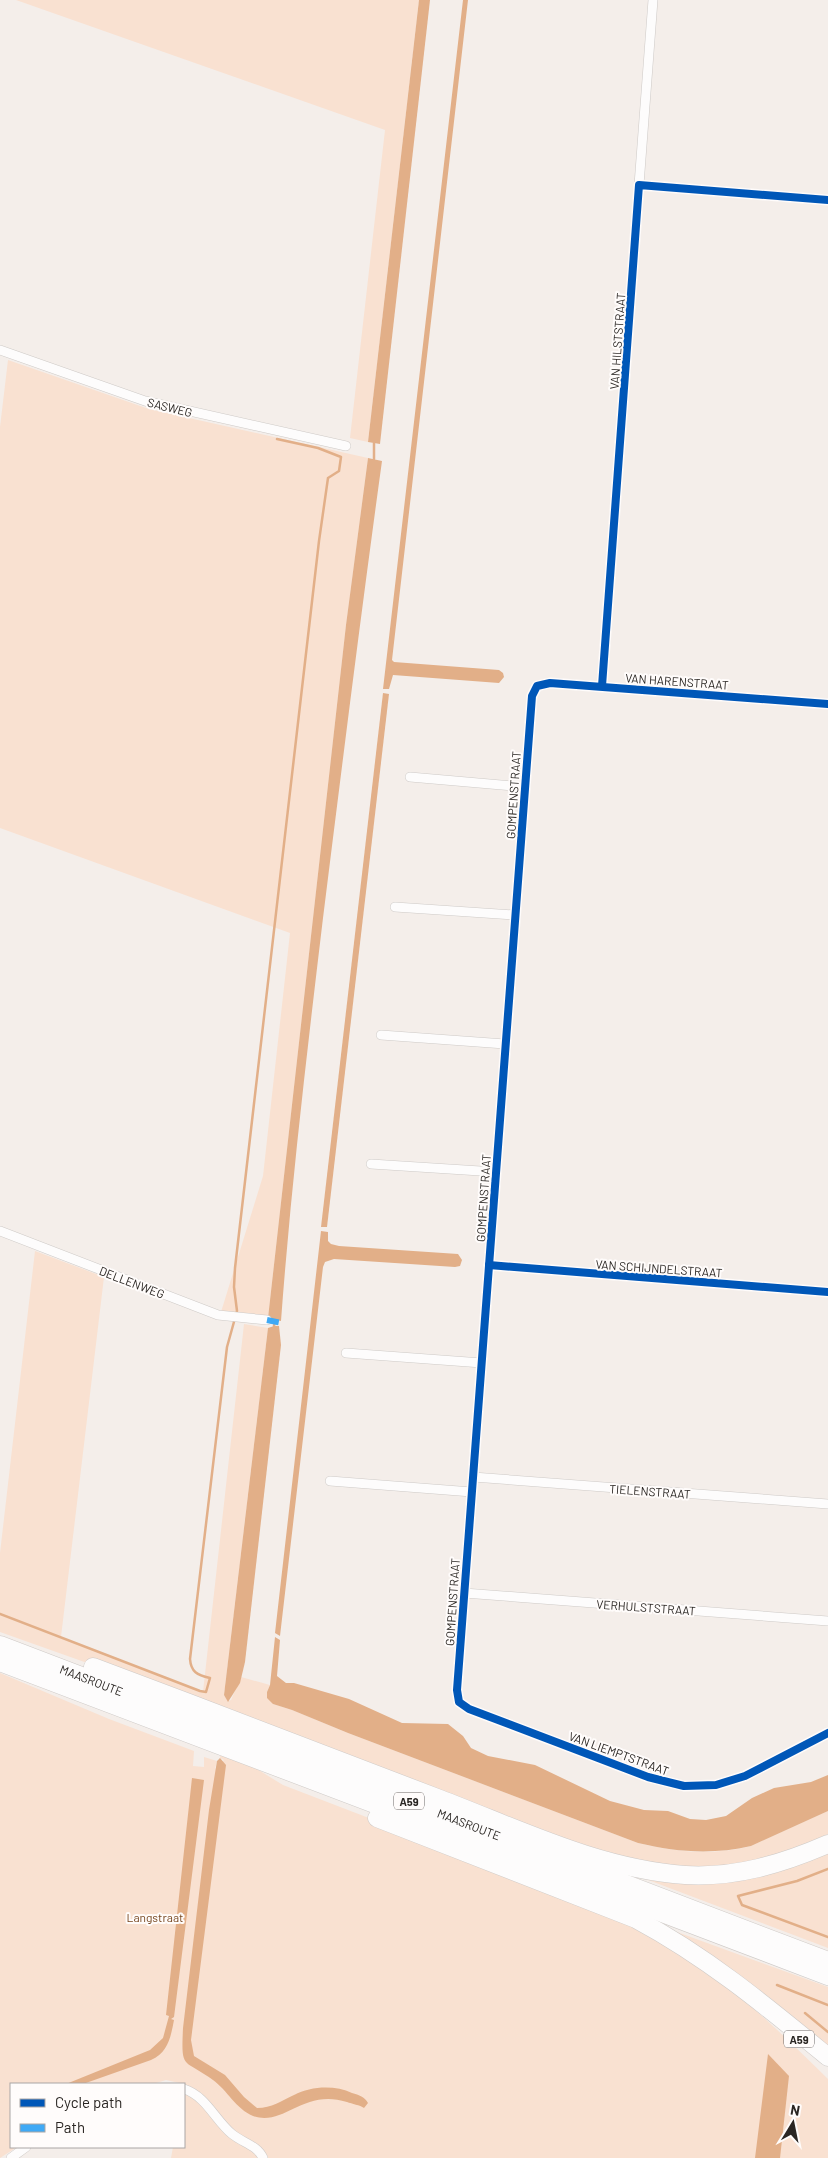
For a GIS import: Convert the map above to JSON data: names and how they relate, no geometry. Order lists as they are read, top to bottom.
{
  "streets": {
    "highway": ["MAASROUTE", "A59"],
    "street": [
      "VAN HILSTSTRAAT",
      "SASWEG",
      "VAN HARENSTRAAT",
      "GOMPENSTRAAT",
      "VAN SCHIJNDELSTRAAT",
      "DELLENWEG",
      "TIELENSTRAAT",
      "VERHULSTSTRAAT",
      "VAN LIEMPTSTRAAT"
    ]
  },
  "crossings": [
    ["VAN HILSTSTRAAT", "VAN HARENSTRAAT"],
    ["VAN HARENSTRAAT", "GOMPENSTRAAT"],
    ["GOMPENSTRAAT", "VAN SCHIJNDELSTRAAT"],
    ["GOMPENSTRAAT", "TIELENSTRAAT"],
    ["GOMPENSTRAAT", "VERHULSTSTRAAT"],
    ["GOMPENSTRAAT", "VAN LIEMPTSTRAAT"],
    ["MAASROUTE", "A59"]
  ],
  "parks": ["Langstraat"],
  "legend": ["Cycle path", "Path"],
  "north": "top"
}
